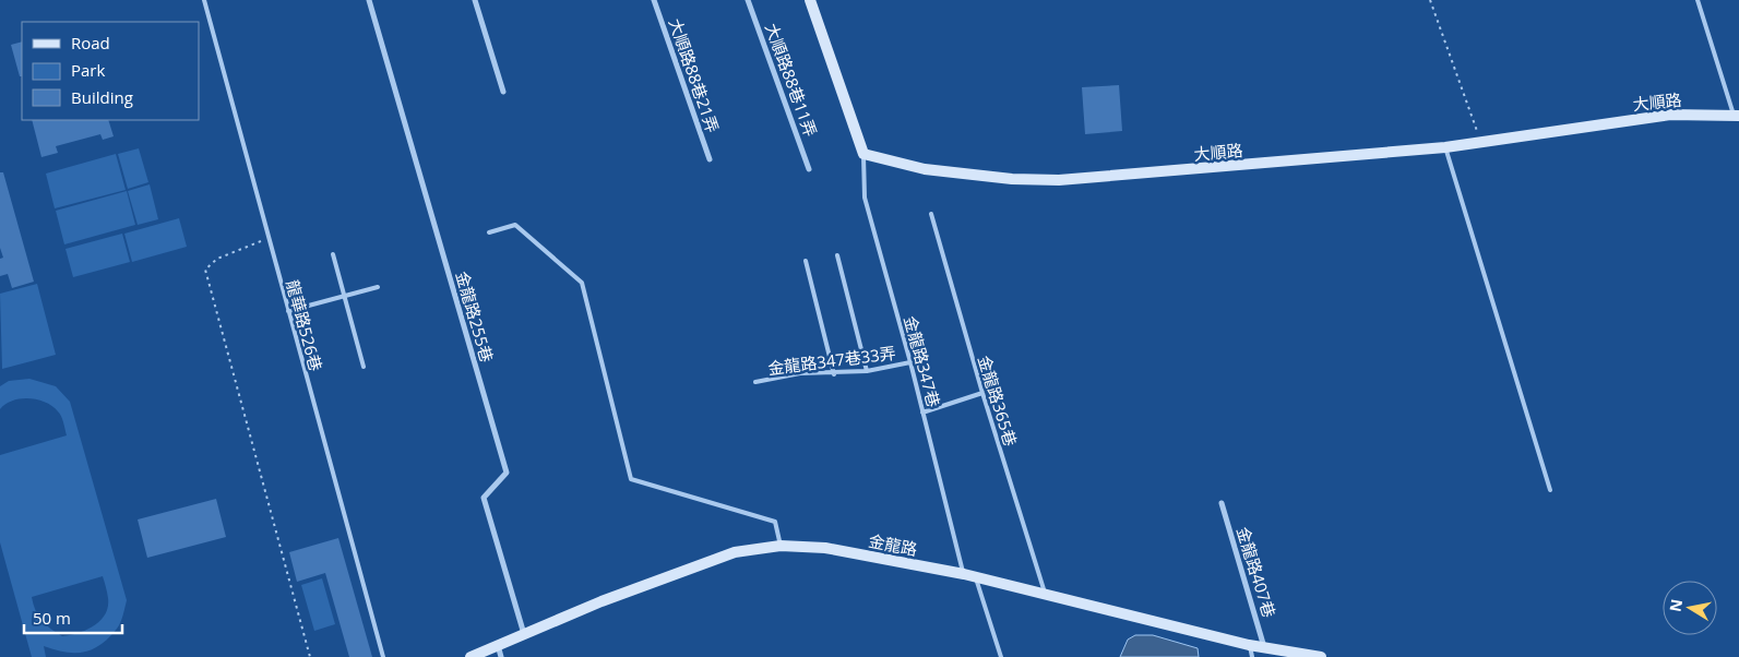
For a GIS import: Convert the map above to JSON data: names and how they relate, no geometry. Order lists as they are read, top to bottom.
{
  "streets": {
    "street": [
      "大順路88巷21弄",
      "大順路88巷11弄",
      "大順路",
      "金龍路255巷",
      "金龍路",
      "金龍路407巷"
    ],
    "lane": [
      "龍華路526巷",
      "金龍路347巷33弄",
      "金龍路347巷",
      "金龍路365巷"
    ]
  },
  "crossings": [
    ["大順路", "金龍路347巷"],
    ["金龍路255巷", "金龍路"],
    ["金龍路347巷33弄", "金龍路347巷"],
    ["金龍路347巷", "金龍路"],
    ["金龍路365巷", "金龍路"],
    ["金龍路", "金龍路407巷"]
  ],
  "legend": ["Road", "Park", "Building"],
  "scale_bar": "50 m",
  "north": "left"
}
